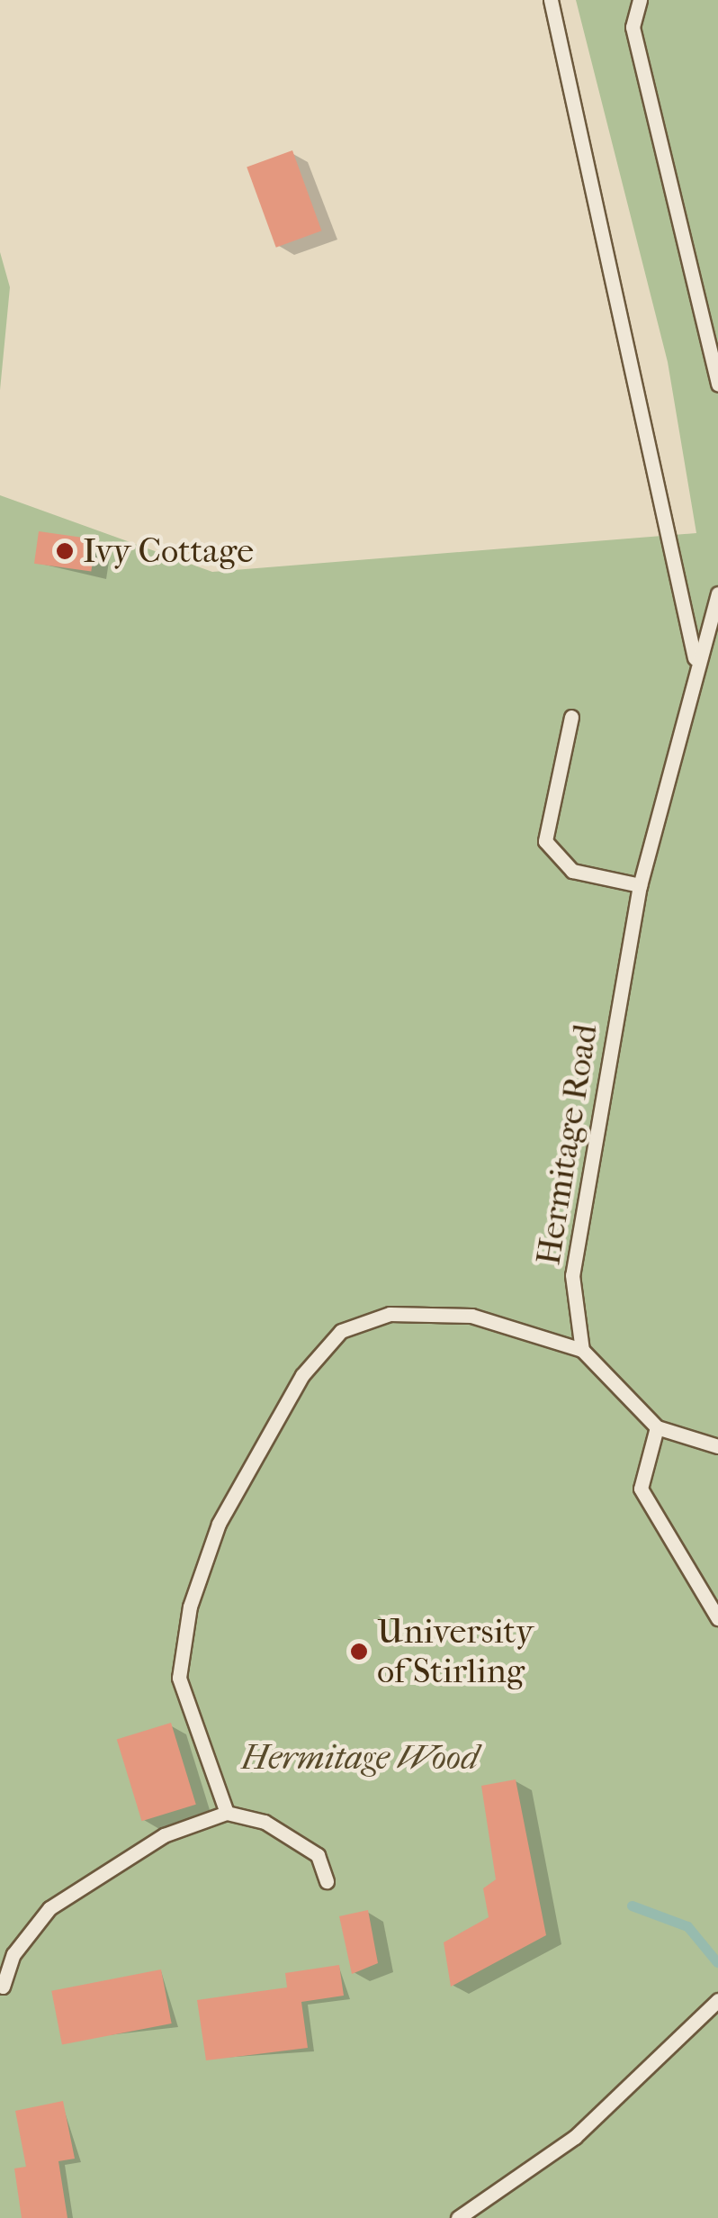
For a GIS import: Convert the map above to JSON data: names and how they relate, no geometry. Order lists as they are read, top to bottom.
{
  "streets": {
    "lane": ["Hermitage Road"]
  },
  "parks": ["Hermitage Wood"],
  "places": ["Ivy Cottage", "University of Stirling"]
}
